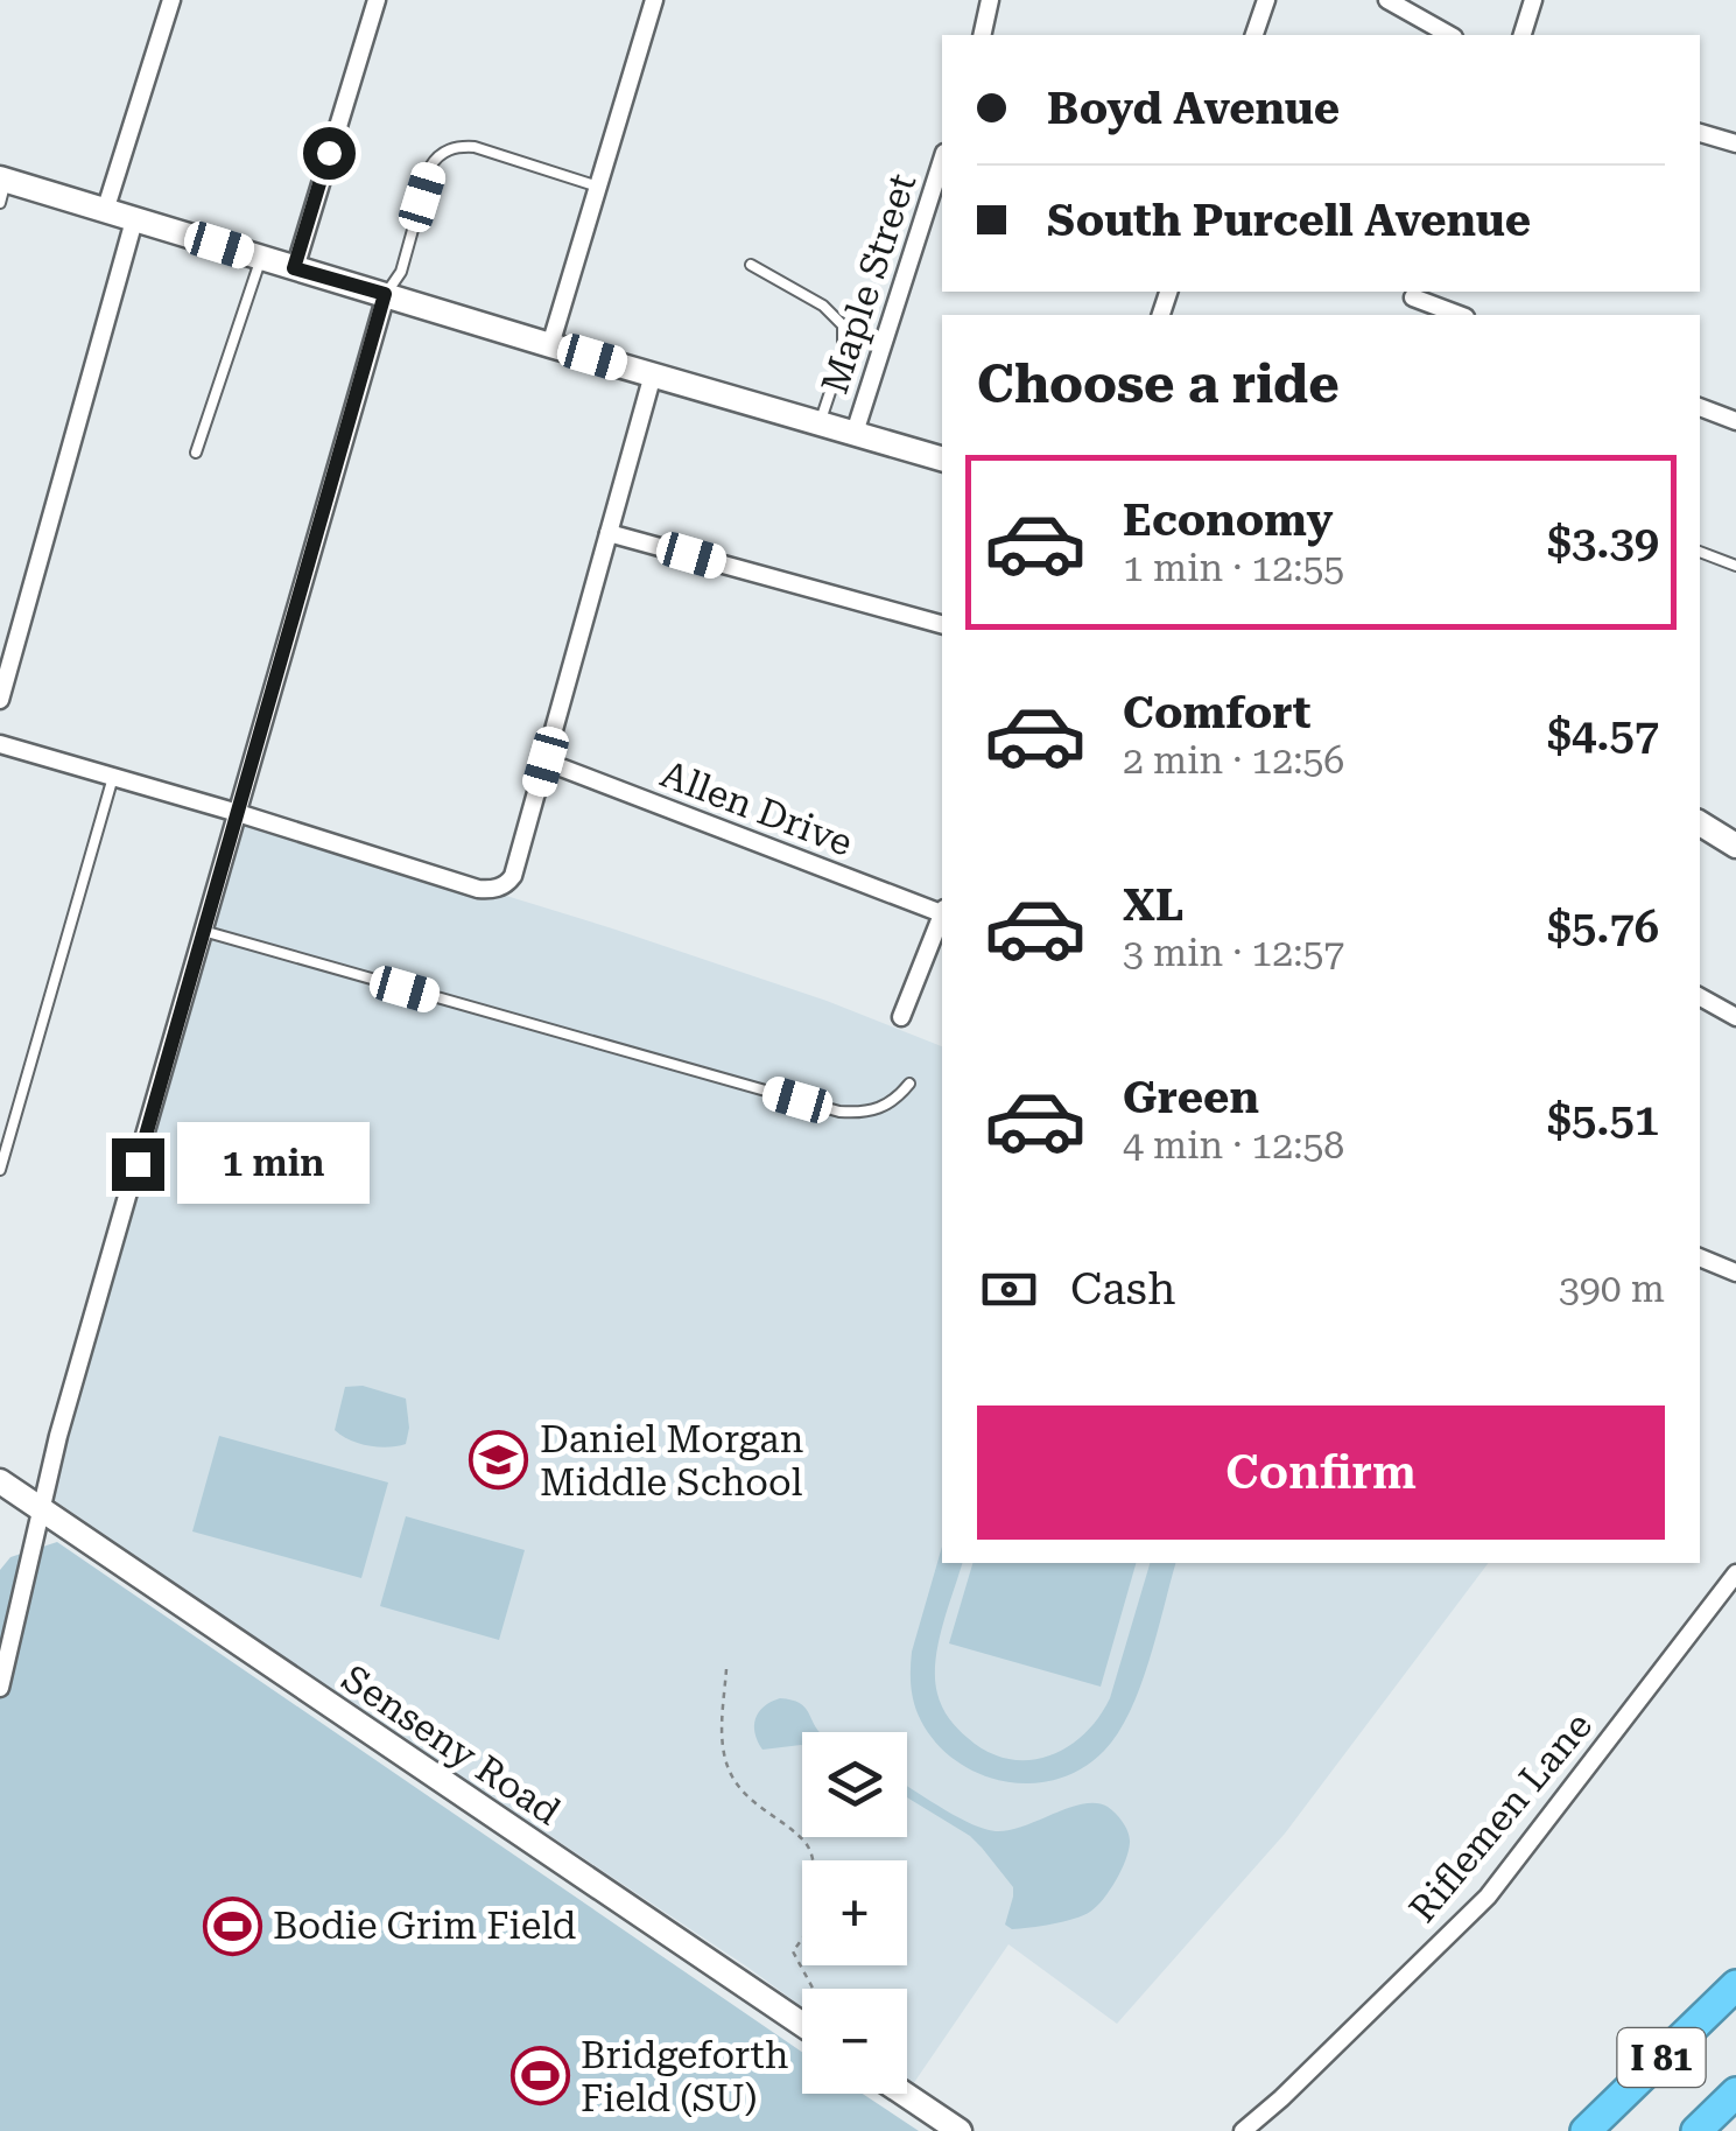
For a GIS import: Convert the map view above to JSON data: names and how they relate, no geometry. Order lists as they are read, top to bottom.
{
  "streets": {
    "highway": ["I 81"],
    "main road": ["Senseny Road"],
    "street": ["Maple Street", "Allen Drive", "Riflemen Lane"]
  },
  "places": {
    "school or university": ["Daniel Morgan Middle School"],
    "sports": ["Bodie Grim Field", "Bridgeforth Field (SU)"]
  },
  "page": {
    "banner": ["Boyd Avenue", "South Purcell Avenue"],
    "heading": "Choose a ride",
    "list": [
      {
        "name": "Economy",
        "note": "1 min · 12:55",
        "value": "$3.39"
      },
      {
        "name": "Comfort",
        "note": "2 min · 12:56",
        "value": "$4.57"
      },
      {
        "name": "XL",
        "note": "3 min · 12:57",
        "value": "$5.76"
      },
      {
        "name": "Green",
        "note": "4 min · 12:58",
        "value": "$5.51"
      }
    ],
    "bubble": "1 min",
    "pay": ["Cash", "390 m"],
    "buttons": "Confirm",
    "map_buttons": ["+", "−"]
  }
}
